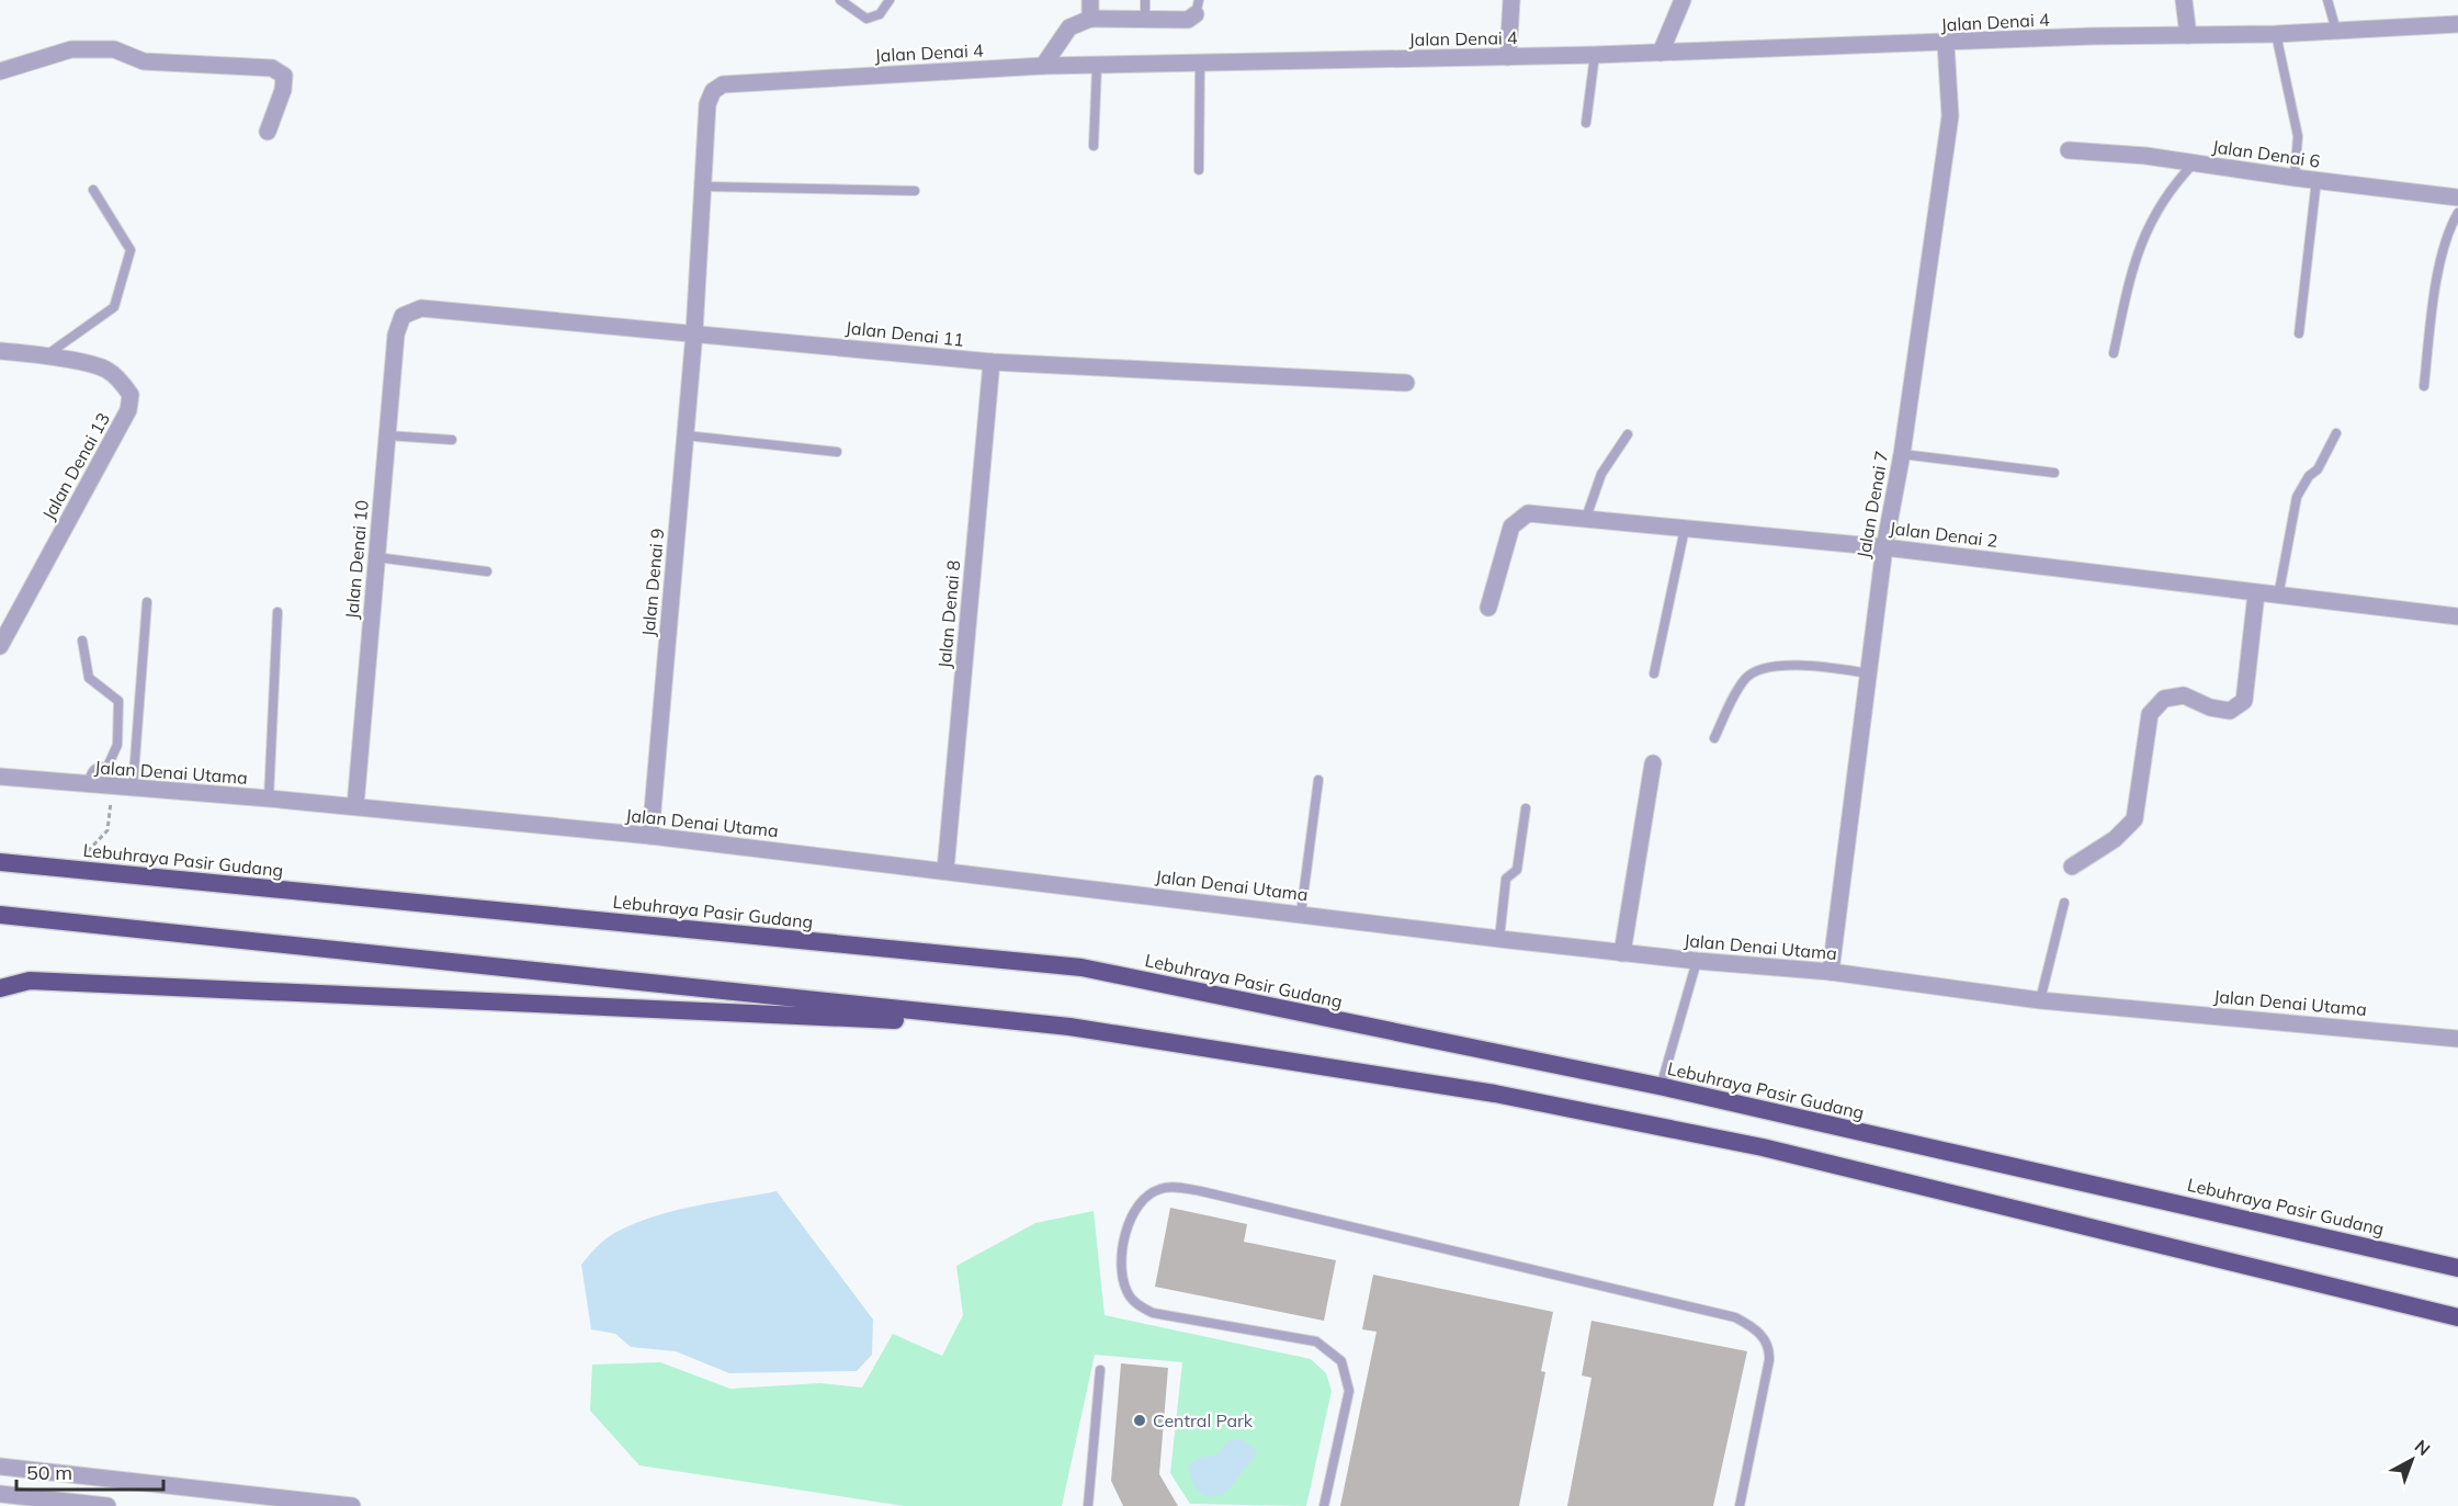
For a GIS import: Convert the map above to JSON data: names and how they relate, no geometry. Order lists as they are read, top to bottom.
{
  "streets": {
    "highway": ["Lebuhraya Pasir Gudang"],
    "street": [
      "Jalan Denai 4",
      "Jalan Denai 6",
      "Jalan Denai 11",
      "Jalan Denai 13",
      "Jalan Denai 7",
      "Jalan Denai 2",
      "Jalan Denai 10",
      "Jalan Denai 9",
      "Jalan Denai 8",
      "Jalan Denai Utama"
    ]
  },
  "crossings": [
    ["Jalan Denai 4", "Jalan Denai 11"],
    ["Jalan Denai 4", "Jalan Denai 7"],
    ["Jalan Denai 4", "Jalan Denai 9"],
    ["Jalan Denai 11", "Jalan Denai 10"],
    ["Jalan Denai 11", "Jalan Denai 9"],
    ["Jalan Denai 11", "Jalan Denai 8"],
    ["Jalan Denai 7", "Jalan Denai 2"],
    ["Jalan Denai 7", "Jalan Denai Utama"],
    ["Jalan Denai 10", "Jalan Denai Utama"],
    ["Jalan Denai 9", "Jalan Denai Utama"],
    ["Jalan Denai 8", "Jalan Denai Utama"]
  ],
  "places": ["Central Park"],
  "scale_bar": "50 m",
  "north": "top right"
}
